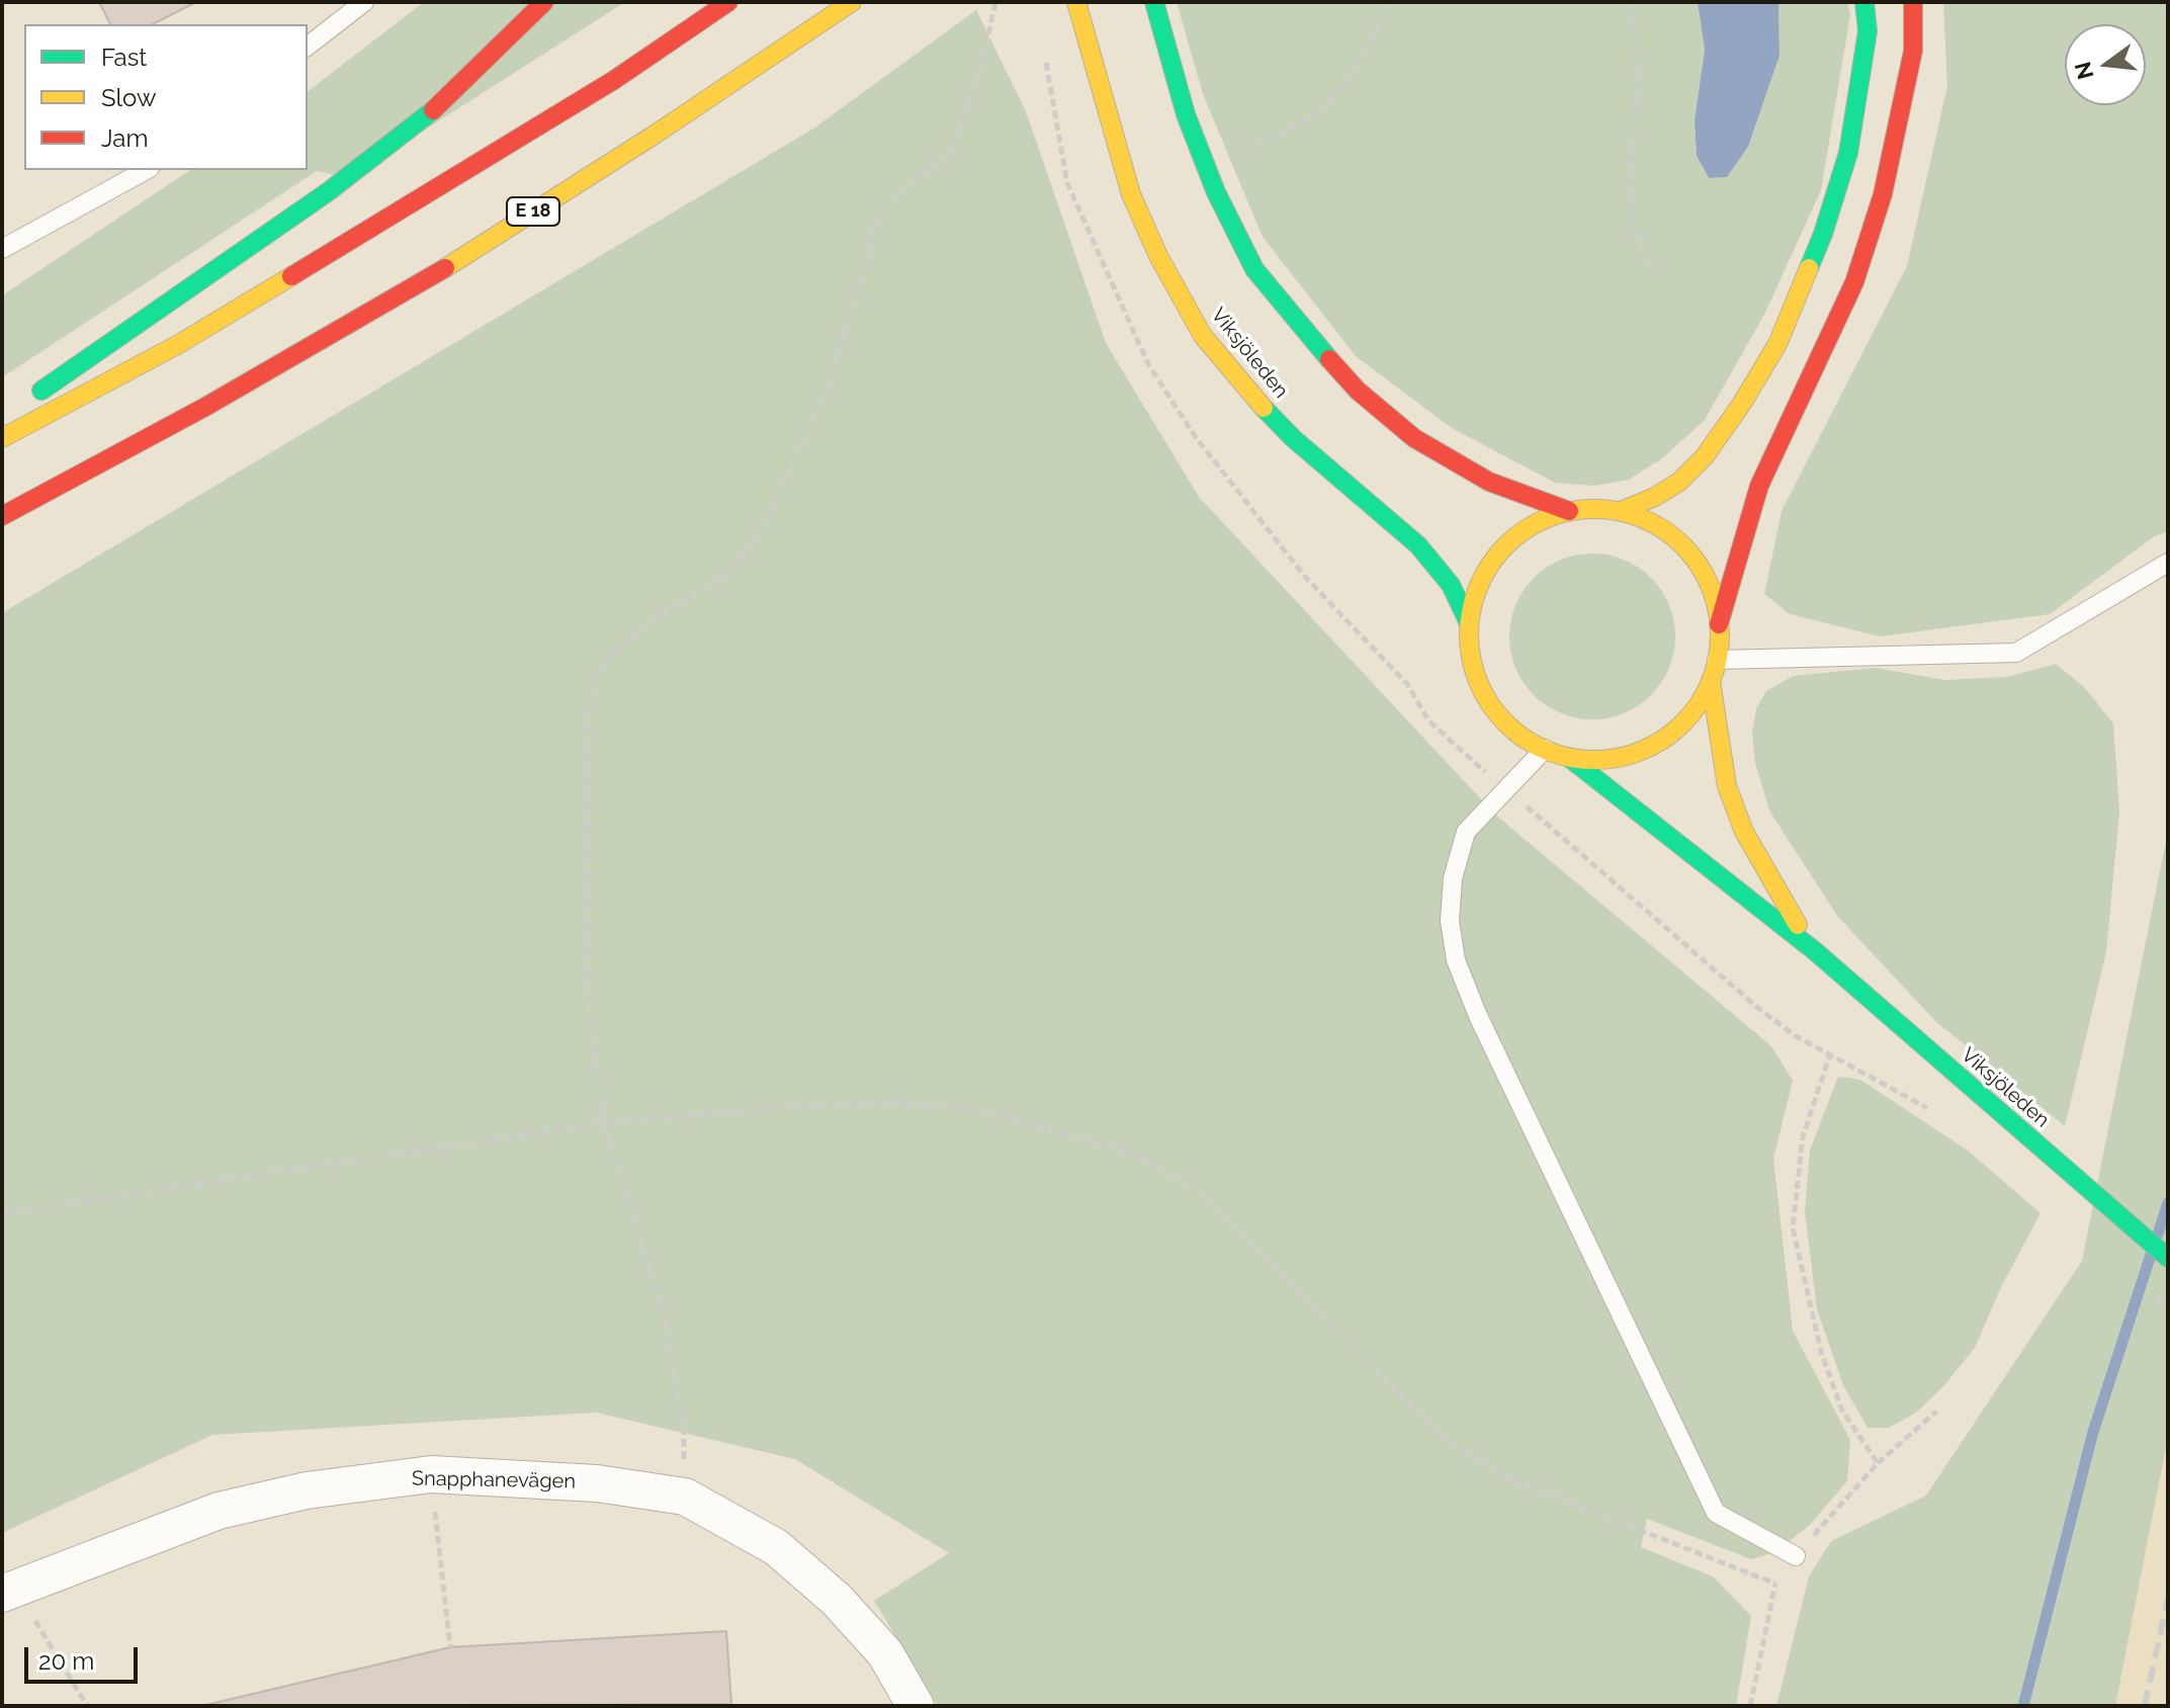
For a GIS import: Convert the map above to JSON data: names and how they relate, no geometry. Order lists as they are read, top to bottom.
{
  "streets": {
    "main road": ["E 18", "Viksjöleden"],
    "street": ["Snapphanevägen"]
  },
  "legend": ["Fast", "Slow", "Jam"],
  "scale_bar": "20 m",
  "north": "left"
}
